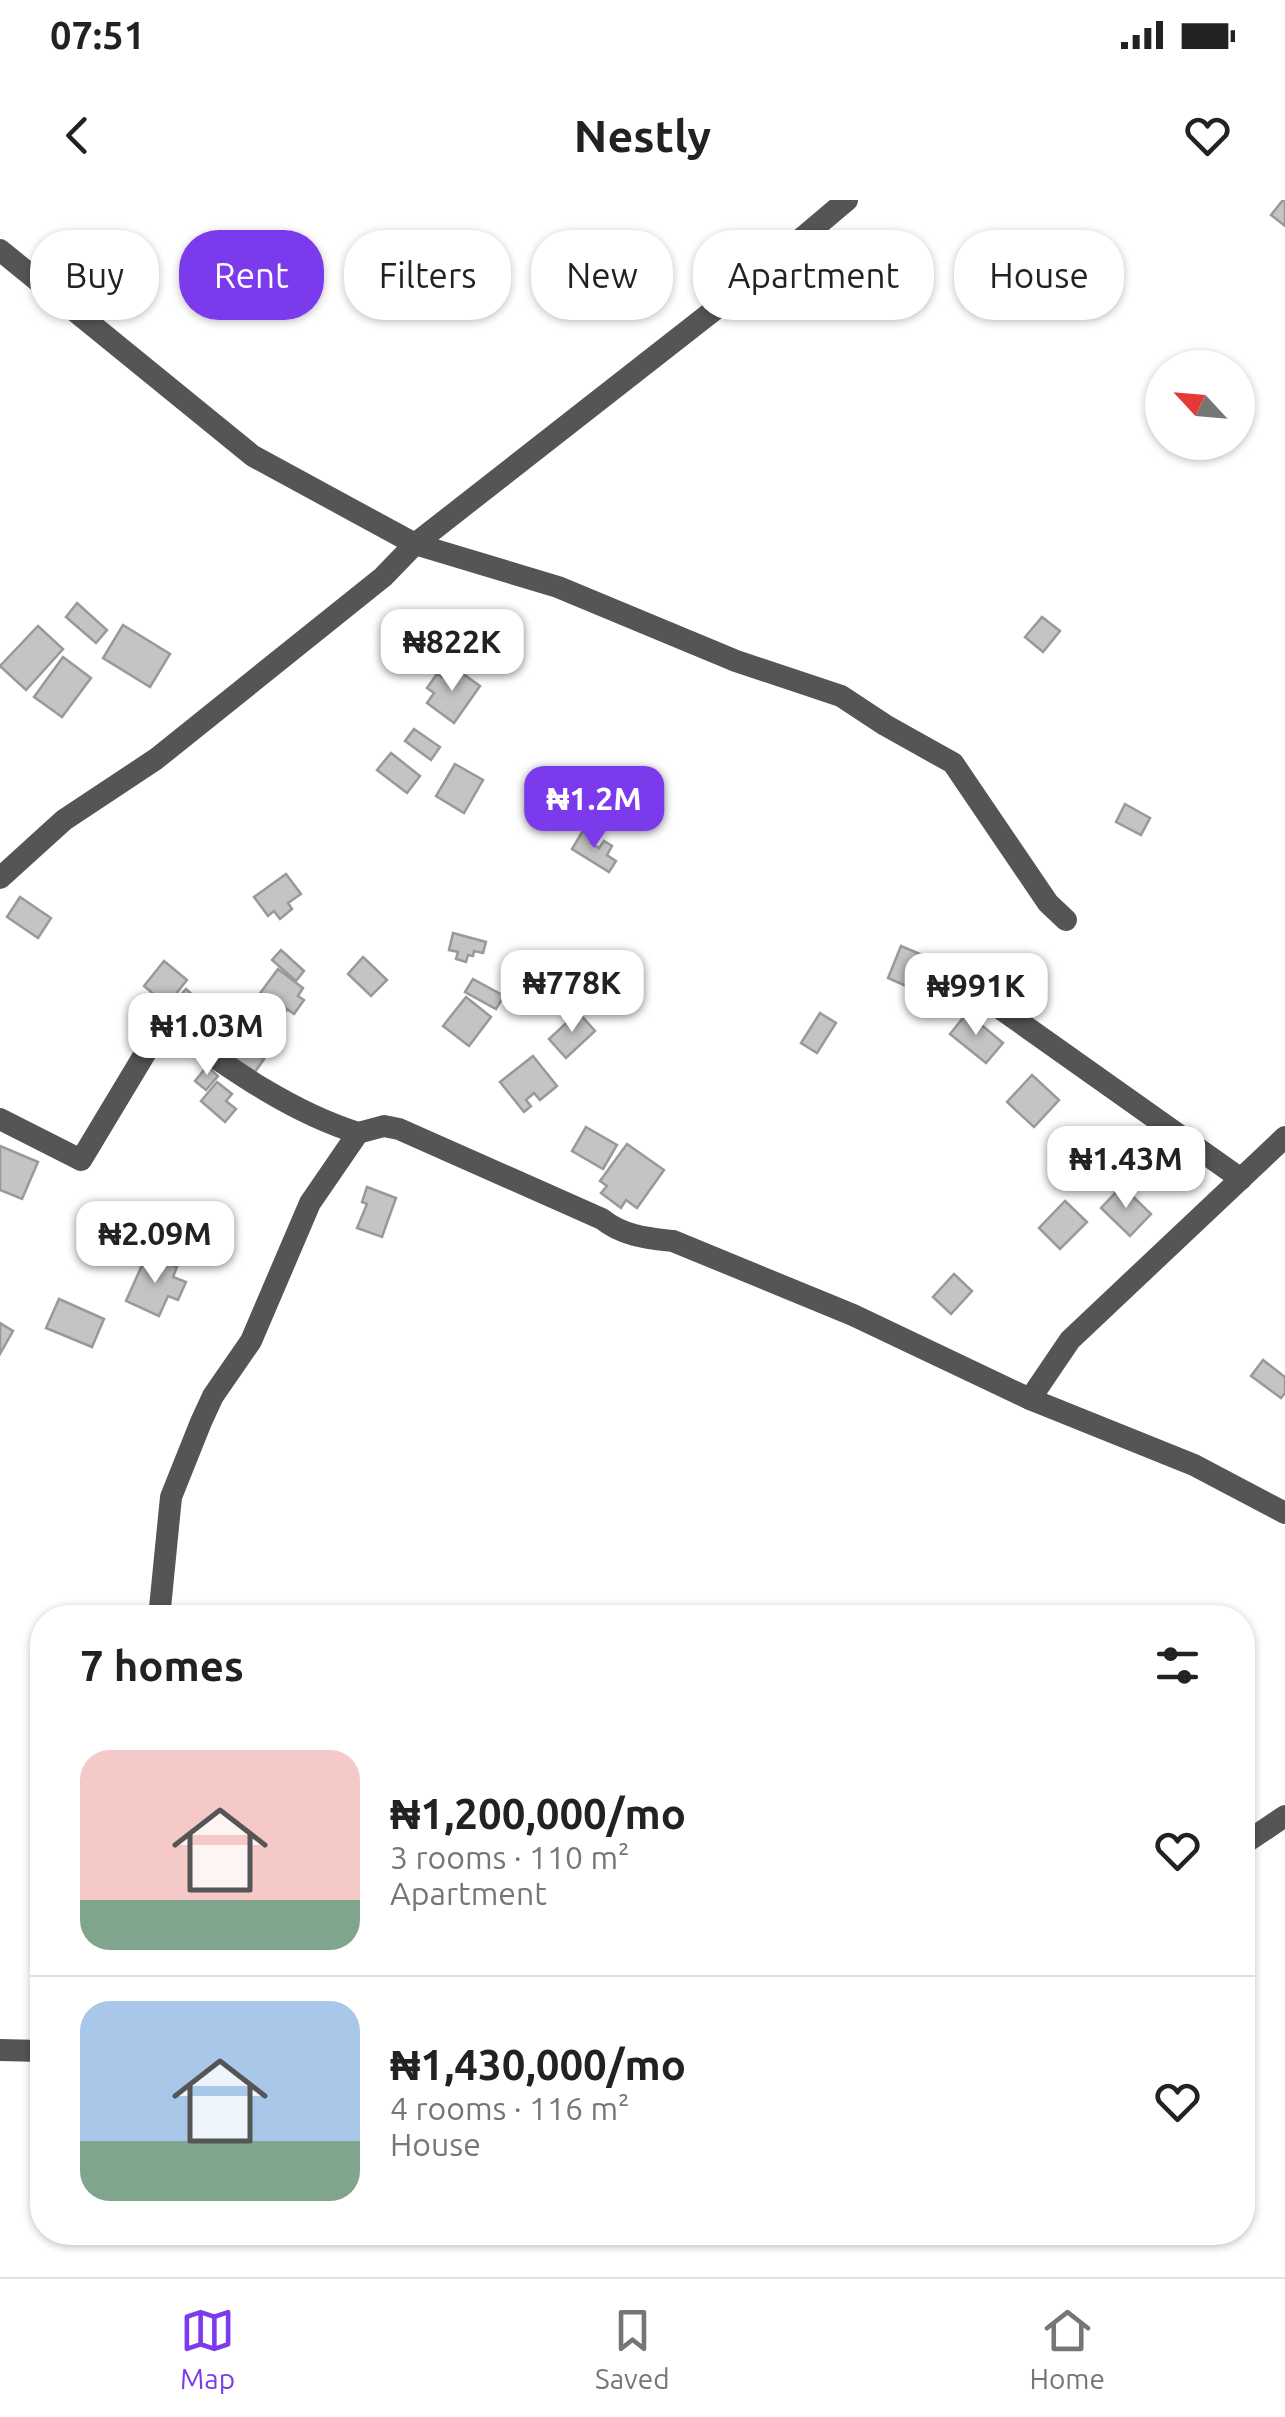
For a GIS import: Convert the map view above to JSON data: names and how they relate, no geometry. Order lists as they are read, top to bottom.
{
  "north": "top left",
  "page": {
    "status": "07:51",
    "header": "Nestly",
    "chip": [
      "Buy",
      "Rent",
      "Filters",
      "New",
      "Apartment",
      "House"
    ],
    "price": [
      "₦822K",
      "₦1.2M",
      "₦778K",
      "₦991K",
      "₦1.03M",
      "₦1.43M",
      "₦2.09M"
    ],
    "heading": "7 homes",
    "list": [
      {
        "name": "₦1,200,000/mo",
        "note": "3 rooms · 110 m² · Apartment"
      },
      {
        "name": "₦1,430,000/mo",
        "note": "4 rooms · 116 m² · House"
      }
    ],
    "tabs": ["Map", "Saved", "Home"]
  }
}
